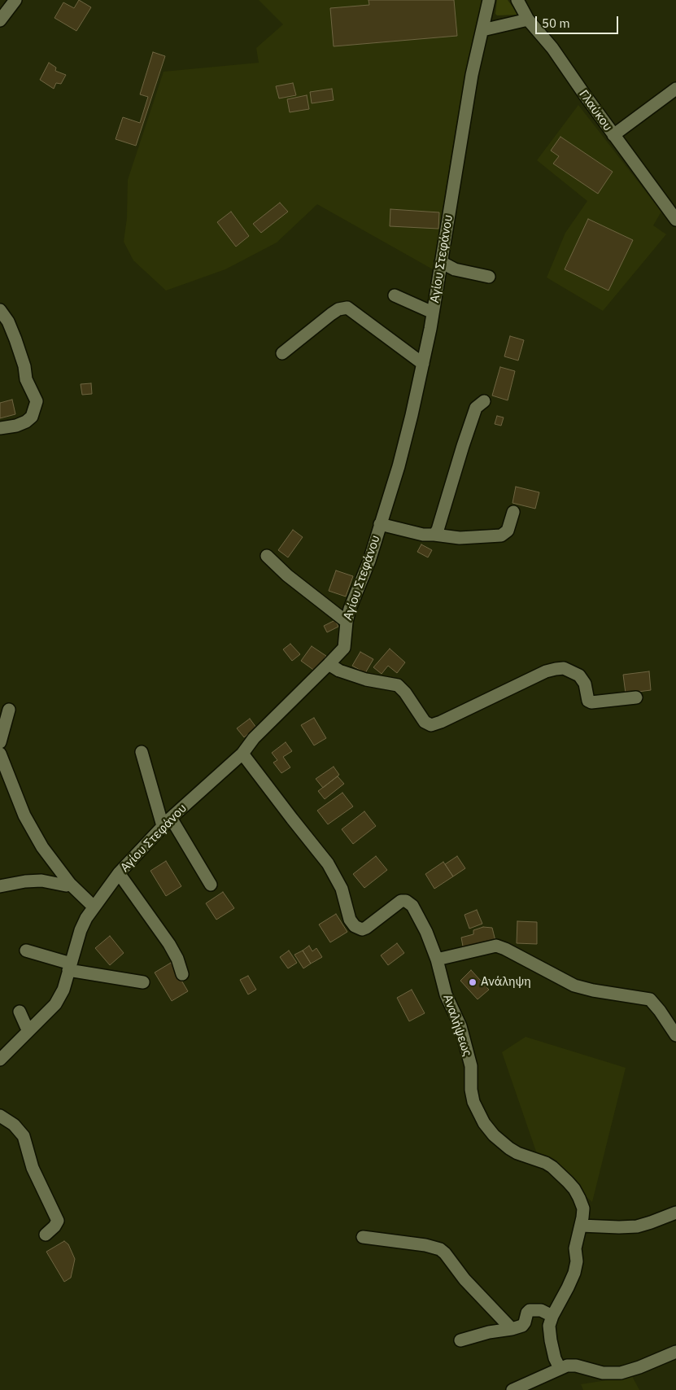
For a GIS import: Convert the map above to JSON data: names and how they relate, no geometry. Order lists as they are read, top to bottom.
{
  "streets": {
    "street": ["Γλαύκου", "Αγίου Στεφάνου", "Αναλήψεως"]
  },
  "crossings": [
    ["Αγίου Στεφάνου", "Αναλήψεως"]
  ],
  "places": ["Ανάληψη"],
  "scale_bar": "50 m"
}
